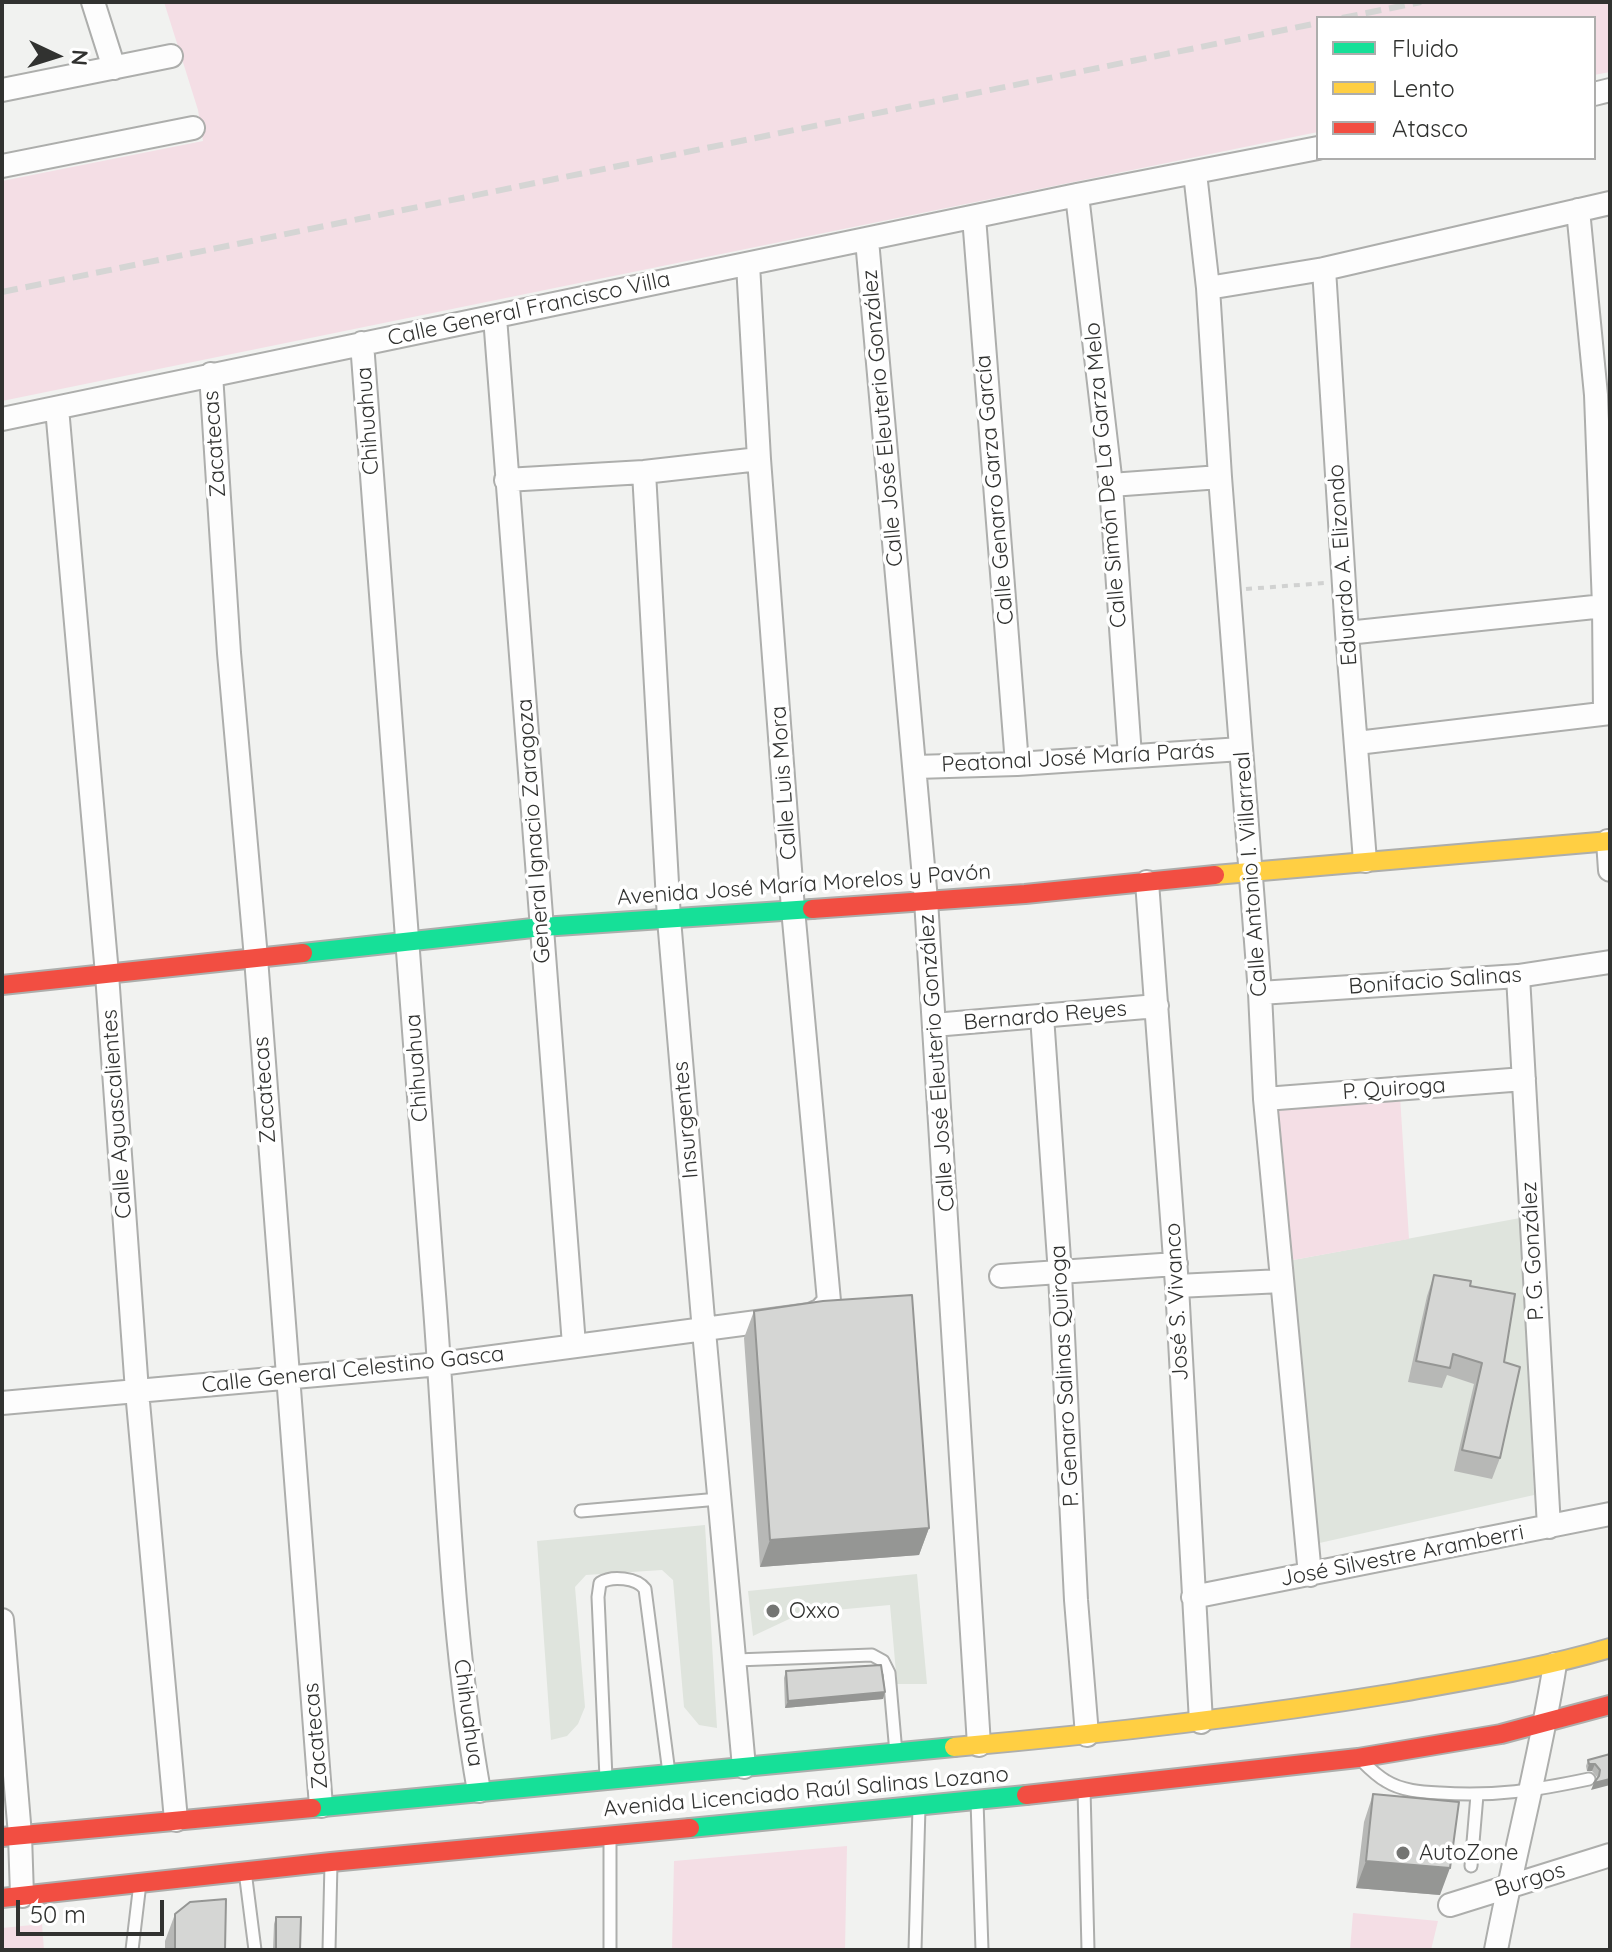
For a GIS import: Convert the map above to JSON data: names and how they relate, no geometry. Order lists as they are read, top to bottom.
{
  "streets": {
    "main road": ["Avenida José María Morelos y Pavón", "Avenida Licenciado Raúl Salinas Lozano"],
    "street": [
      "Calle General Francisco Villa",
      "Calle José Eleuterio González",
      "Chihuahua",
      "Zacatecas",
      "Calle Simón De La Garza Melo",
      "Calle Genaro Garza García",
      "Eduardo A. Elizondo",
      "Peatonal José María Parás",
      "Calle Luis Mora",
      "General Ignacio Zaragoza",
      "Calle Antonio I. Villarreal",
      "Bonifacio Salinas",
      "Bernardo Reyes",
      "P. Quiroga",
      "Calle Aguascalientes",
      "Insurgentes",
      "P. G. González",
      "José S. Vivanco",
      "Calle General Celestino Gasca",
      "P. Genaro Salinas Quiroga",
      "José Silvestre Aramberri",
      "Burgos"
    ]
  },
  "crossings": [
    ["Calle General Francisco Villa", "Calle José Eleuterio González"],
    ["Calle General Francisco Villa", "Chihuahua"],
    ["Calle General Francisco Villa", "Zacatecas"],
    ["Calle General Francisco Villa", "Calle Simón De La Garza Melo"],
    ["Calle General Francisco Villa", "Calle Genaro Garza García"],
    ["Calle General Francisco Villa", "Calle Luis Mora"],
    ["Calle General Francisco Villa", "General Ignacio Zaragoza"],
    ["Calle General Francisco Villa", "Calle Antonio I. Villarreal"],
    ["Calle General Francisco Villa", "Calle Aguascalientes"],
    ["Calle José Eleuterio González", "Peatonal José María Parás"],
    ["Calle José Eleuterio González", "Avenida José María Morelos y Pavón"],
    ["Calle José Eleuterio González", "Bernardo Reyes"],
    ["Calle José Eleuterio González", "Avenida Licenciado Raúl Salinas Lozano"],
    ["Chihuahua", "Avenida José María Morelos y Pavón"],
    ["Chihuahua", "Calle General Celestino Gasca"],
    ["Chihuahua", "Avenida Licenciado Raúl Salinas Lozano"],
    ["Zacatecas", "Avenida José María Morelos y Pavón"],
    ["Zacatecas", "Calle General Celestino Gasca"],
    ["Zacatecas", "Avenida Licenciado Raúl Salinas Lozano"],
    ["Calle Simón De La Garza Melo", "Peatonal José María Parás"],
    ["Calle Genaro Garza García", "Peatonal José María Parás"],
    ["Eduardo A. Elizondo", "Avenida José María Morelos y Pavón"],
    ["Peatonal José María Parás", "Calle Antonio I. Villarreal"],
    ["Calle Luis Mora", "Avenida José María Morelos y Pavón"],
    ["Calle Luis Mora", "Calle General Celestino Gasca"],
    ["General Ignacio Zaragoza", "Avenida José María Morelos y Pavón"],
    ["General Ignacio Zaragoza", "Calle General Celestino Gasca"],
    ["Calle Antonio I. Villarreal", "Avenida José María Morelos y Pavón"],
    ["Calle Antonio I. Villarreal", "Bonifacio Salinas"],
    ["Calle Antonio I. Villarreal", "P. Quiroga"],
    ["Calle Antonio I. Villarreal", "José Silvestre Aramberri"],
    ["Avenida José María Morelos y Pavón", "Calle Aguascalientes"],
    ["Avenida José María Morelos y Pavón", "Insurgentes"],
    ["Avenida José María Morelos y Pavón", "José S. Vivanco"],
    ["Bonifacio Salinas", "P. G. González"],
    ["Bernardo Reyes", "José S. Vivanco"],
    ["Bernardo Reyes", "P. Genaro Salinas Quiroga"],
    ["P. Quiroga", "P. G. González"],
    ["Calle Aguascalientes", "Calle General Celestino Gasca"],
    ["Calle Aguascalientes", "Avenida Licenciado Raúl Salinas Lozano"],
    ["Insurgentes", "Calle General Celestino Gasca"],
    ["Insurgentes", "Avenida Licenciado Raúl Salinas Lozano"],
    ["P. G. González", "José Silvestre Aramberri"],
    ["José S. Vivanco", "José Silvestre Aramberri"],
    ["José S. Vivanco", "Avenida Licenciado Raúl Salinas Lozano"],
    ["P. Genaro Salinas Quiroga", "Avenida Licenciado Raúl Salinas Lozano"]
  ],
  "places": ["Oxxo", "AutoZone"],
  "legend": ["Fluido", "Lento", "Atasco"],
  "scale_bar": "50 m",
  "north": "right"
}
